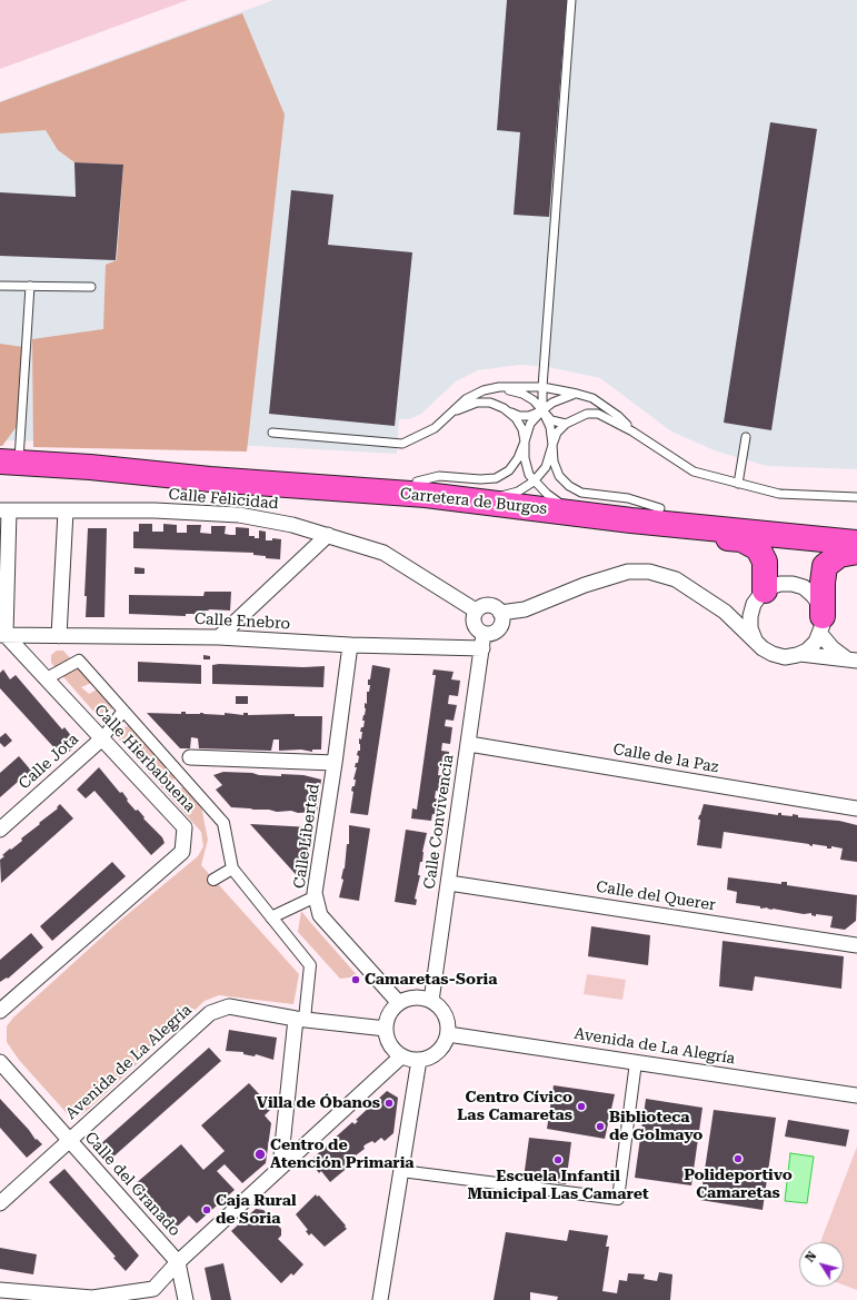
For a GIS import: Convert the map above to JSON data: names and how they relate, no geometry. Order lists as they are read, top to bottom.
{
  "streets": {
    "highway": ["Carretera de Burgos"],
    "street": [
      "Calle Felicidad",
      "Calle Enebro",
      "Calle Hierbabuena",
      "Calle de la Paz",
      "Calle Jota",
      "Calle Convivencia",
      "Calle Libertad",
      "Calle del Querer",
      "Avenida de La Alegría",
      "Calle del Granado"
    ]
  },
  "crossings": [
    ["Calle Felicidad", "Calle Enebro"],
    ["Calle Felicidad", "Calle Convivencia"],
    ["Calle Enebro", "Calle Hierbabuena"],
    ["Calle Enebro", "Calle Convivencia"],
    ["Calle Enebro", "Calle Libertad"],
    ["Calle Hierbabuena", "Calle Jota"],
    ["Calle de la Paz", "Calle Convivencia"],
    ["Calle Convivencia", "Calle Libertad"],
    ["Calle Convivencia", "Calle del Querer"],
    ["Calle Convivencia", "Avenida de La Alegría"],
    ["Calle Libertad", "Avenida de La Alegría"],
    ["Avenida de La Alegría", "Calle del Granado"]
  ],
  "places": [
    "Camaretas-Soria",
    "Villa de Óbanos",
    "Centro Cívico Las Camaretas",
    "Biblioteca de Golmayo",
    "Centro de Atención Primaria",
    "Polideportivo Camaretas",
    "Escuela Infantil Municipal Las Camaret",
    "Caja Rural de Soria"
  ],
  "north": "top left"
}
